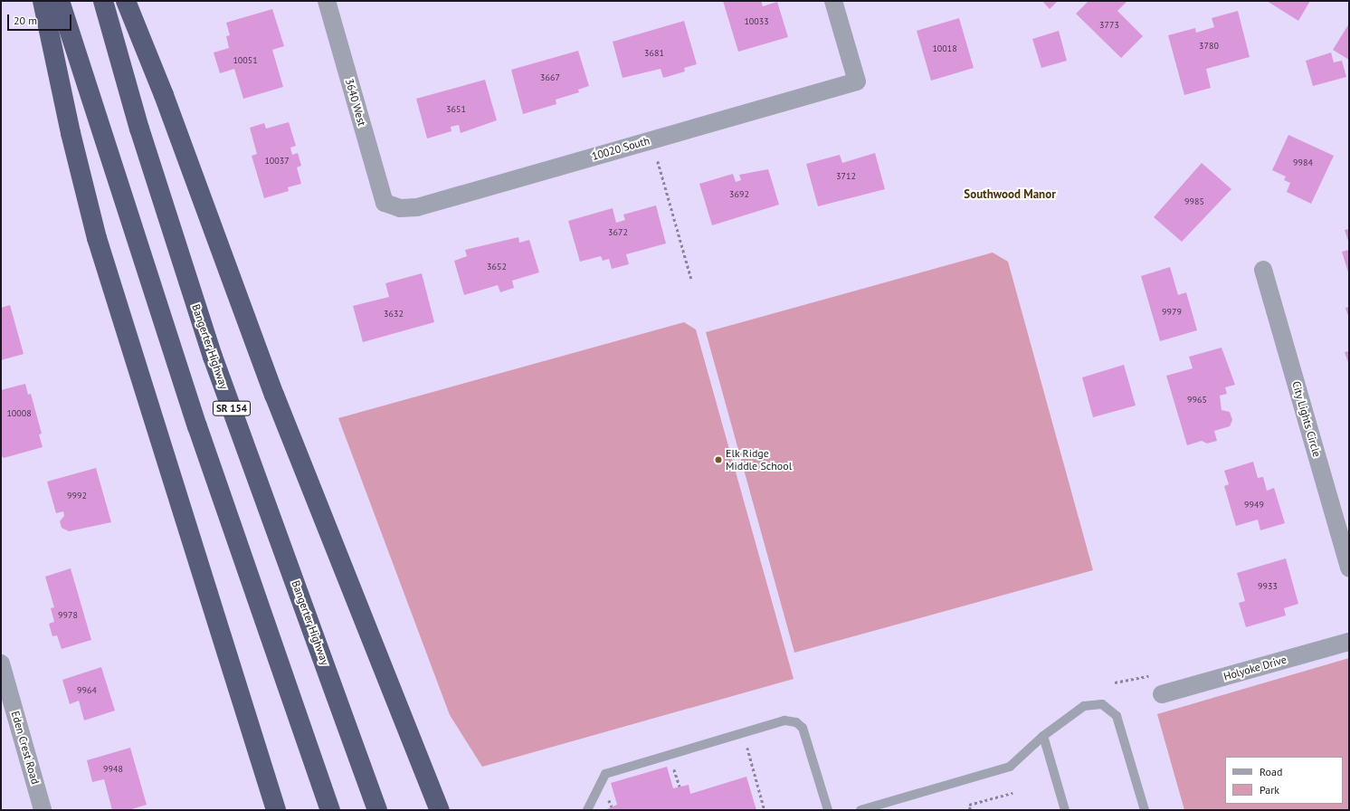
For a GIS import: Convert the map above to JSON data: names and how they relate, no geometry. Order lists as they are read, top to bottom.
{
  "streets": {
    "highway": ["Bangerter Highway", "SR 154"],
    "street": [
      "3640 West",
      "10020 South",
      "City Lights Circle",
      "Holyoke Drive",
      "Eden Crest Road"
    ]
  },
  "crossings": [
    ["3640 West", "10020 South"]
  ],
  "districts": ["Southwood Manor"],
  "places": ["Elk Ridge Middle School"],
  "house_numbers": [
    "10033",
    "3773",
    "3780",
    "10018",
    "3681",
    "10051",
    "3667",
    "3651",
    "10037",
    "9984",
    "3712",
    "3692",
    "9985",
    "3672",
    "3652",
    "9979",
    "3632",
    "9965",
    "10008",
    "9992",
    "9949",
    "9933",
    "9978",
    "9964",
    "9948"
  ],
  "legend": ["Road", "Park"],
  "scale_bar": "20 m"
}
